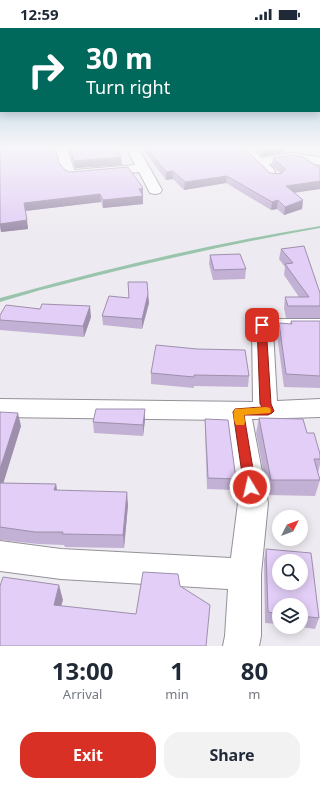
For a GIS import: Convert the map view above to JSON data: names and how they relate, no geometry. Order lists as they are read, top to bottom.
{
  "north": "top right",
  "page": {
    "status": "12:59",
    "turn": ["30 m", "Turn right"],
    "eta": [
      "13:00",
      "Arrival",
      "1",
      "min",
      "80",
      "m"
    ],
    "buttons": ["Exit", "Share"]
  }
}
